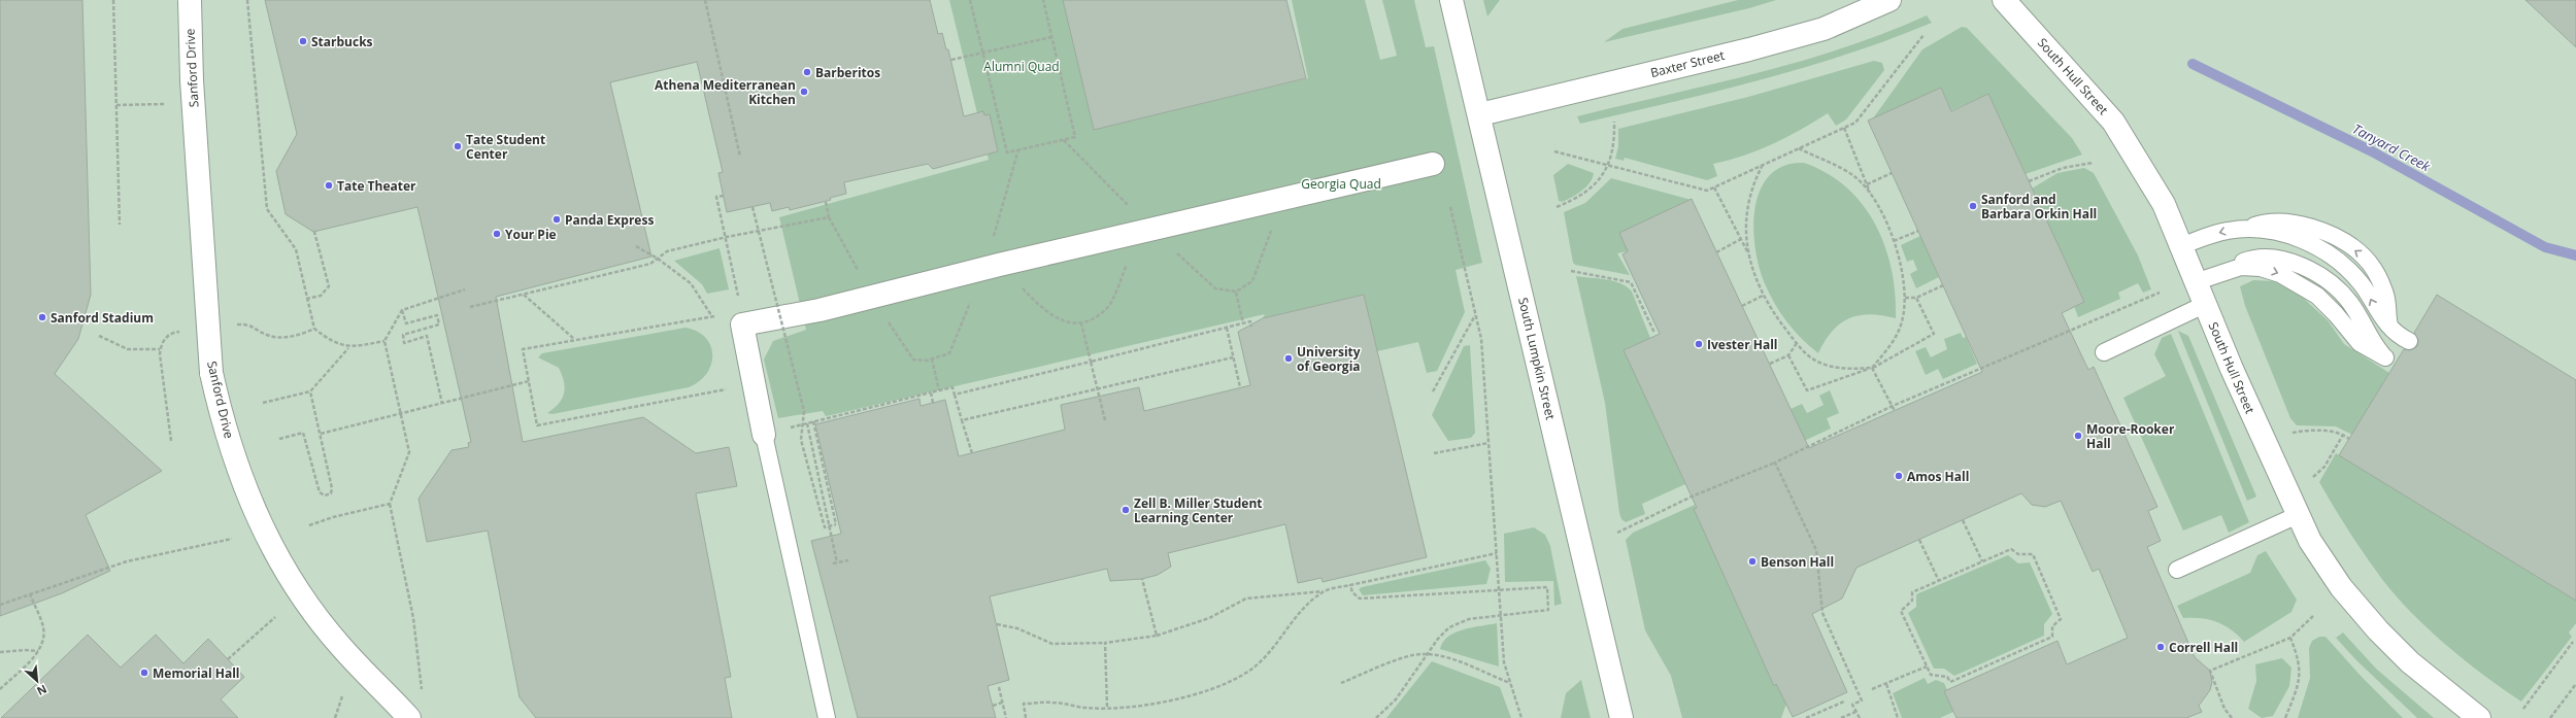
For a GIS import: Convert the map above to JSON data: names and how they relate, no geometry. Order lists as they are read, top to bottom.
{
  "streets": {
    "street": [
      "Baxter Street",
      "Sanford Drive",
      "South Hull Street",
      "South Lumpkin Street"
    ]
  },
  "crossings": [
    ["Baxter Street", "South Lumpkin Street"]
  ],
  "water": ["Tanyard Creek"],
  "parks": ["Alumni Quad", "Georgia Quad"],
  "places": [
    "Starbucks",
    "Barberitos",
    "Athena Mediterranean Kitchen",
    "Tate Student Center",
    "Tate Theater",
    "Sanford and Barbara Orkin Hall",
    "Panda Express",
    "Your Pie",
    "Sanford Stadium",
    "Ivester Hall",
    "University of Georgia",
    "Moore-Rooker Hall",
    "Amos Hall",
    "Zell B. Miller Student Learning Center",
    "Benson Hall",
    "Correll Hall",
    "Memorial Hall"
  ],
  "north": "bottom right"
}
